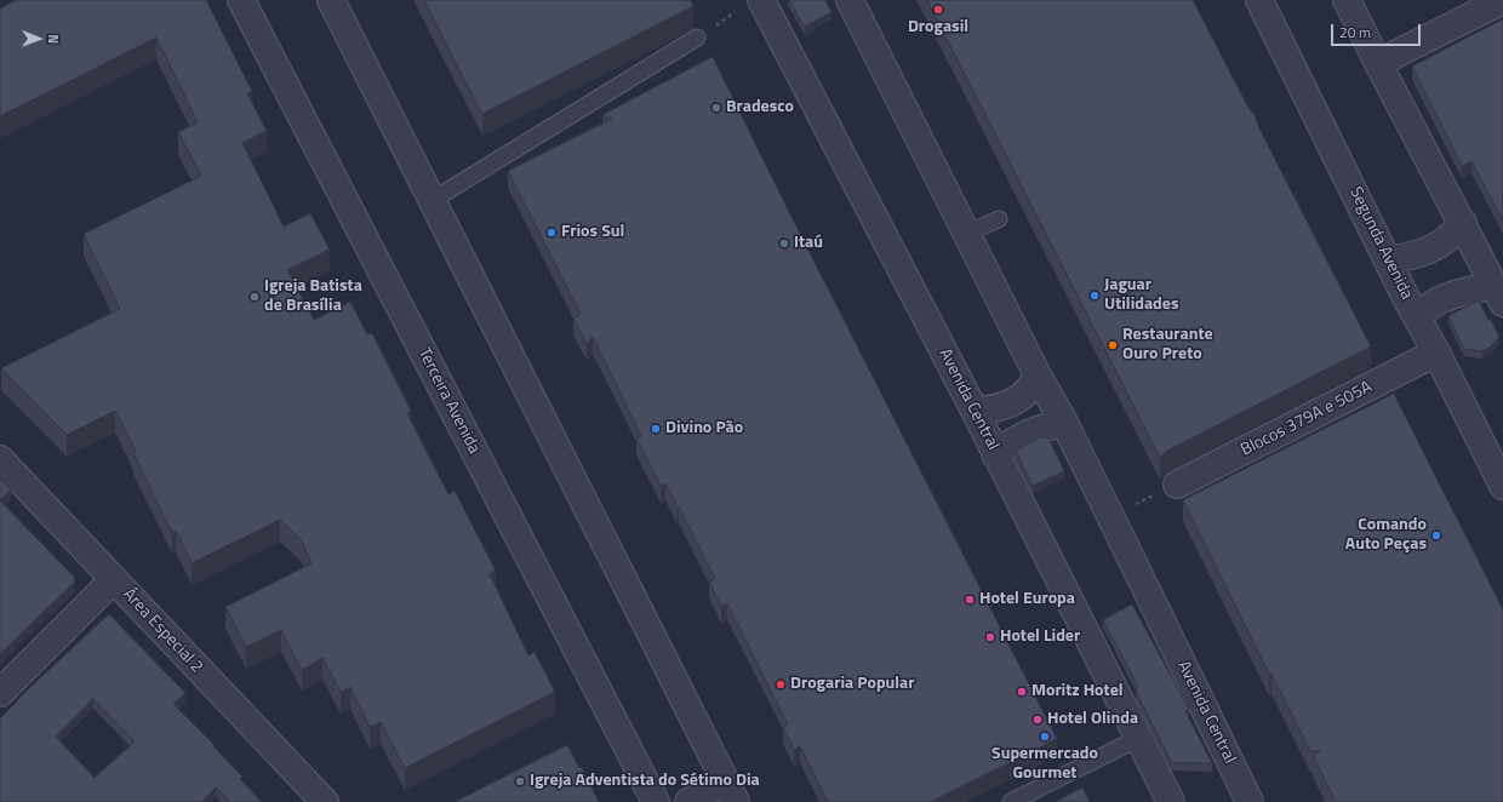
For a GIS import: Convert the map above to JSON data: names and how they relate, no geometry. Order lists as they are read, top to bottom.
{
  "streets": {
    "street": [
      "Segunda Avenida",
      "Avenida Central",
      "Terceira Avenida",
      "Blocos 379A e 505A",
      "Área Especial 2"
    ]
  },
  "crossings": [
    ["Segunda Avenida", "Blocos 379A e 505A"]
  ],
  "places": [
    "Drogasil",
    "Bradesco",
    "Frios Sul",
    "Itaú",
    "Jaguar Utilidades",
    "Igreja Batista de Brasília",
    "Restaurante Ouro Preto",
    "Divino Pão",
    "Comando Auto Peças",
    "Hotel Europa",
    "Hotel Lider",
    "Drogaria Popular",
    "Moritz Hotel",
    "Hotel Olinda",
    "Supermercado Gourmet",
    "Igreja Adventista do Sétimo Dia"
  ],
  "scale_bar": "20 m",
  "north": "right"
}
